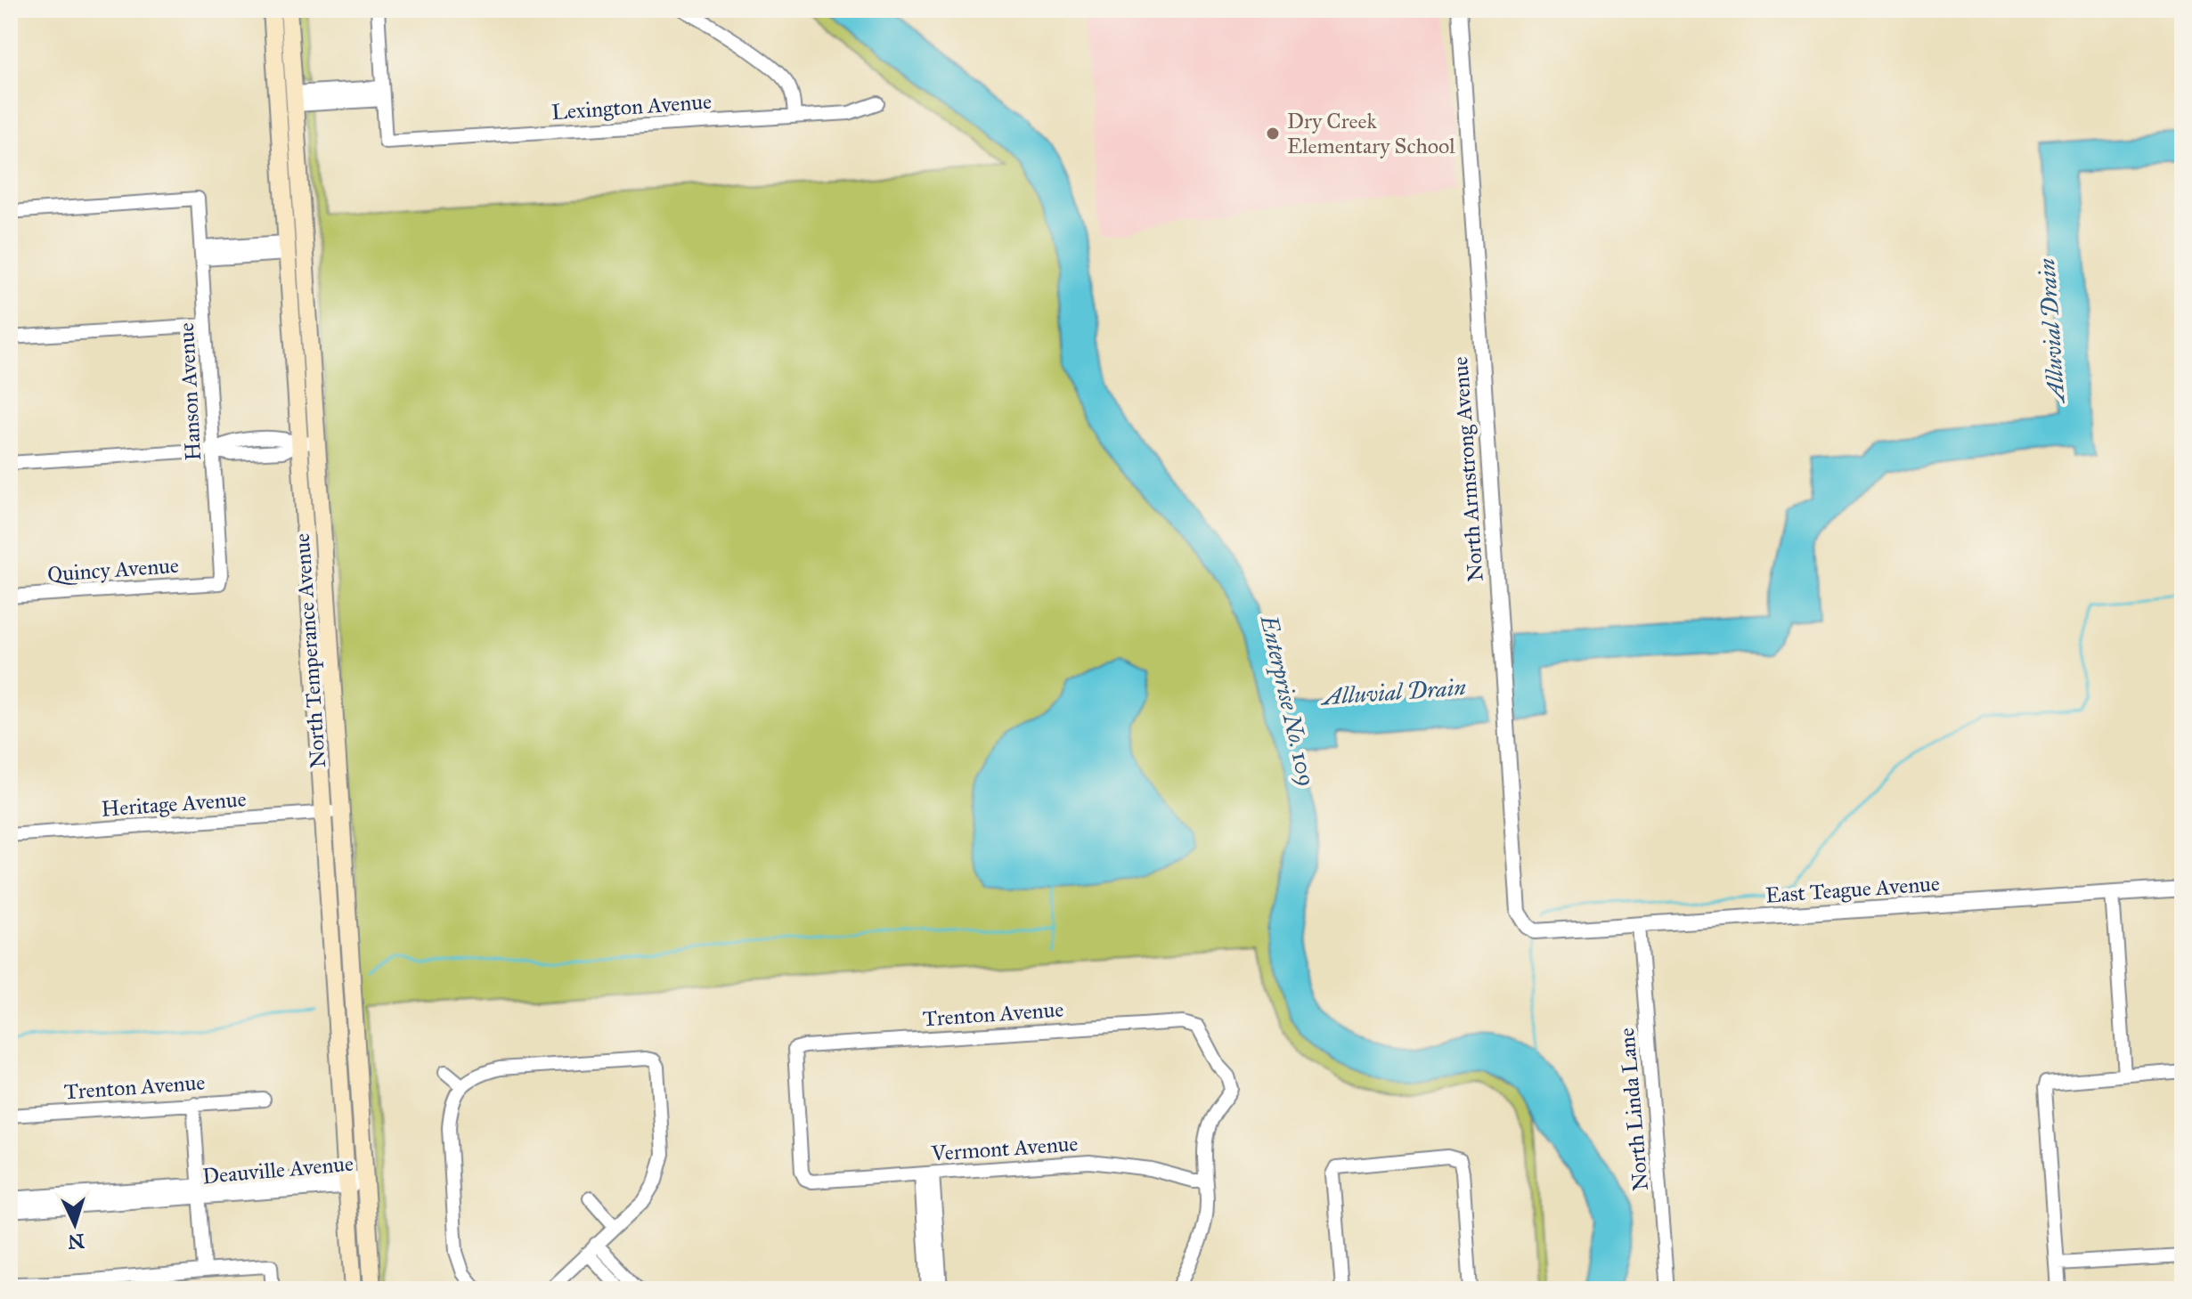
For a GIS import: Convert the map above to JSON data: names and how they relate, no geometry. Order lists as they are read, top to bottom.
{
  "streets": {
    "main road": ["North Temperance Avenue"],
    "street": [
      "Lexington Avenue",
      "Hanson Avenue",
      "North Armstrong Avenue",
      "Quincy Avenue",
      "Heritage Avenue",
      "East Teague Avenue",
      "Trenton Avenue",
      "North Linda Lane",
      "Vermont Avenue",
      "Deauville Avenue"
    ]
  },
  "crossings": [
    ["Hanson Avenue", "Quincy Avenue"],
    ["North Armstrong Avenue", "East Teague Avenue"],
    ["North Temperance Avenue", "Heritage Avenue"],
    ["North Temperance Avenue", "Deauville Avenue"],
    ["East Teague Avenue", "North Linda Lane"],
    ["Trenton Avenue", "Vermont Avenue"]
  ],
  "water": ["Alluvial Drain", "Enterprise No. 109"],
  "places": ["Dry Creek Elementary School"],
  "north": "bottom"
}
